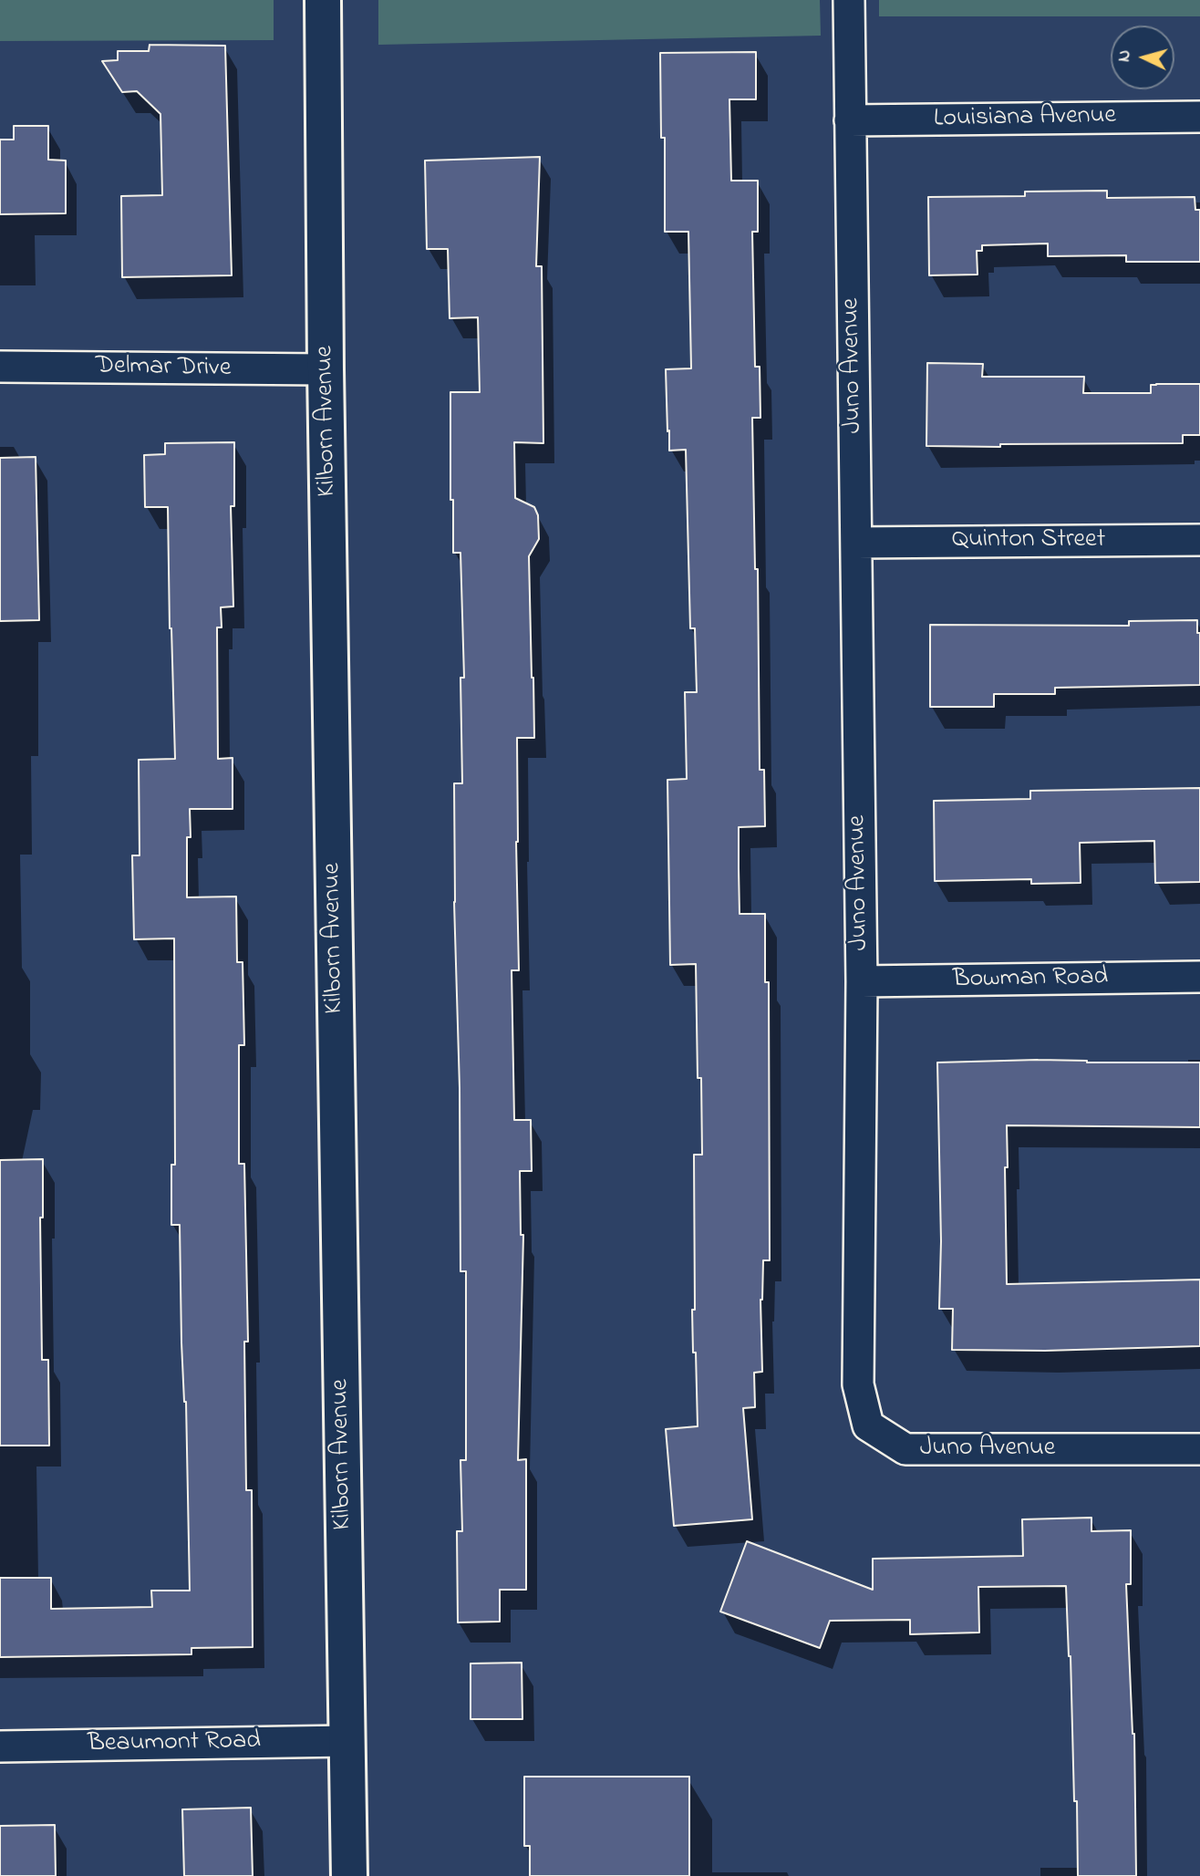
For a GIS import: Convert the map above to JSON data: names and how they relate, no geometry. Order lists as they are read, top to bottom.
{
  "streets": {
    "street": [
      "Louisiana Avenue",
      "Juno Avenue",
      "Delmar Drive",
      "Kilborn Avenue",
      "Quinton Street",
      "Bowman Road",
      "Beaumont Road"
    ]
  },
  "crossings": [
    ["Louisiana Avenue", "Juno Avenue"],
    ["Juno Avenue", "Quinton Street"],
    ["Juno Avenue", "Bowman Road"],
    ["Delmar Drive", "Kilborn Avenue"],
    ["Kilborn Avenue", "Beaumont Road"]
  ],
  "north": "left"
}
